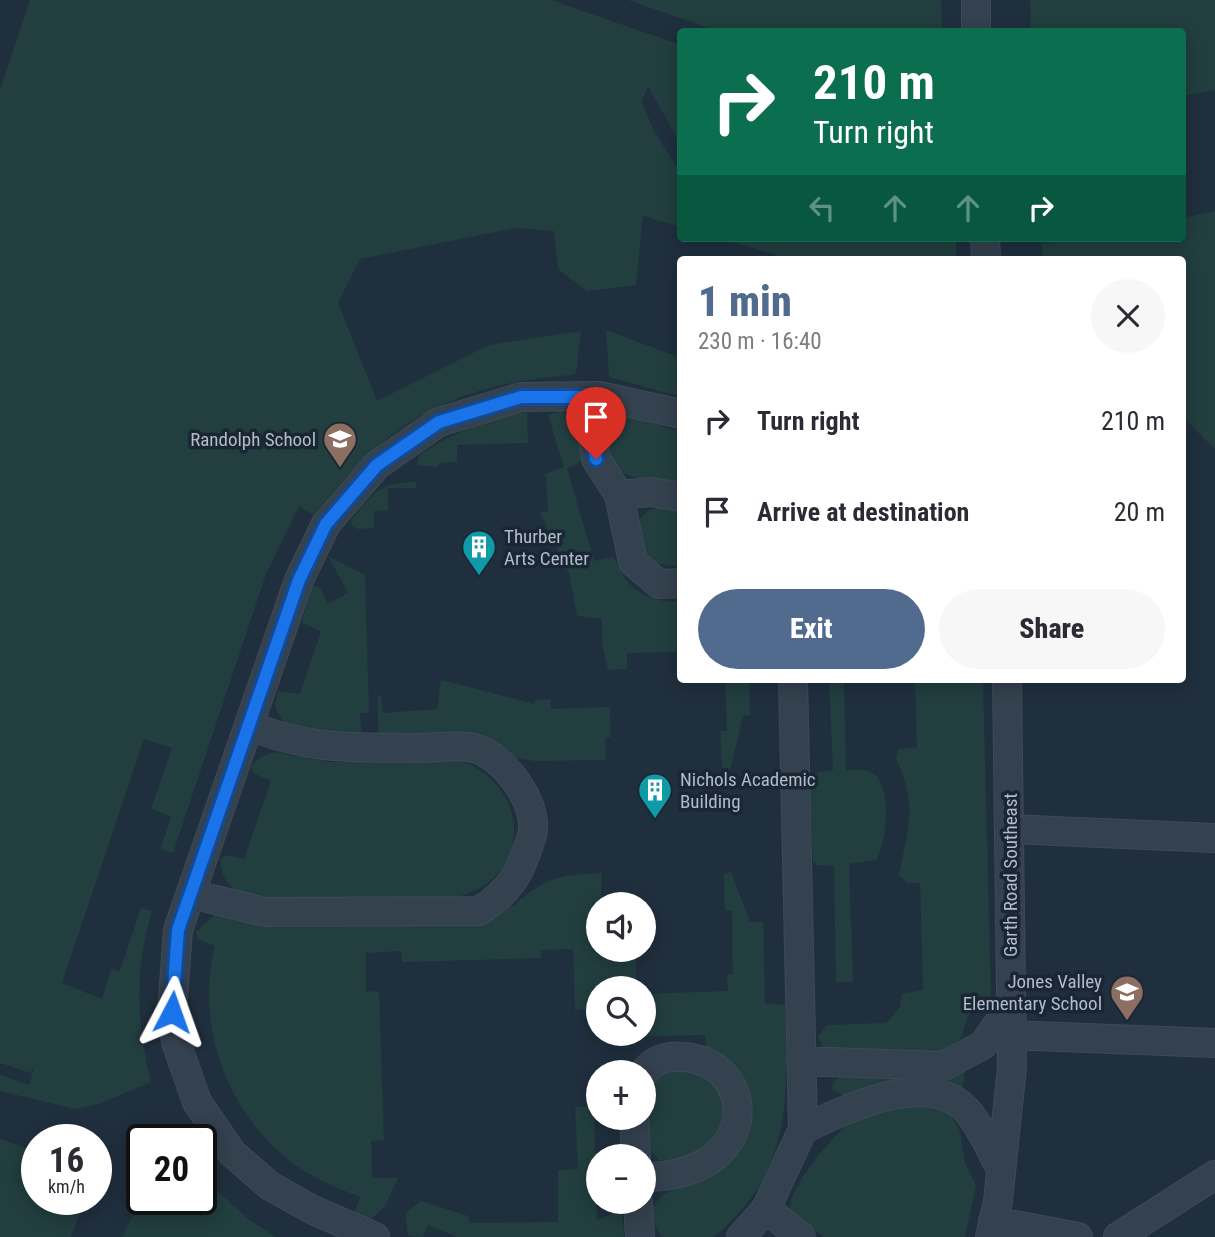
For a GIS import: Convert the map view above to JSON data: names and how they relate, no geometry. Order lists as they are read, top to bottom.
{
  "streets": {
    "street": ["Garth Road Southeast"]
  },
  "places": {
    "school or university": ["Randolph School", "Jones Valley Elementary School"],
    "building": ["Thurber Arts Center", "Nichols Academic Building"]
  },
  "page": {
    "turn": ["210 m", "Turn right"],
    "heading": ["1 min", "230 m · 16:40"],
    "list": [
      {
        "name": "Turn right",
        "value": "210 m"
      },
      {
        "name": "Arrive at destination",
        "value": "20 m"
      }
    ],
    "buttons": ["Exit", "Share"],
    "map_buttons": ["+", "−"],
    "speed": "16 km/h",
    "limit": "20"
  }
}
